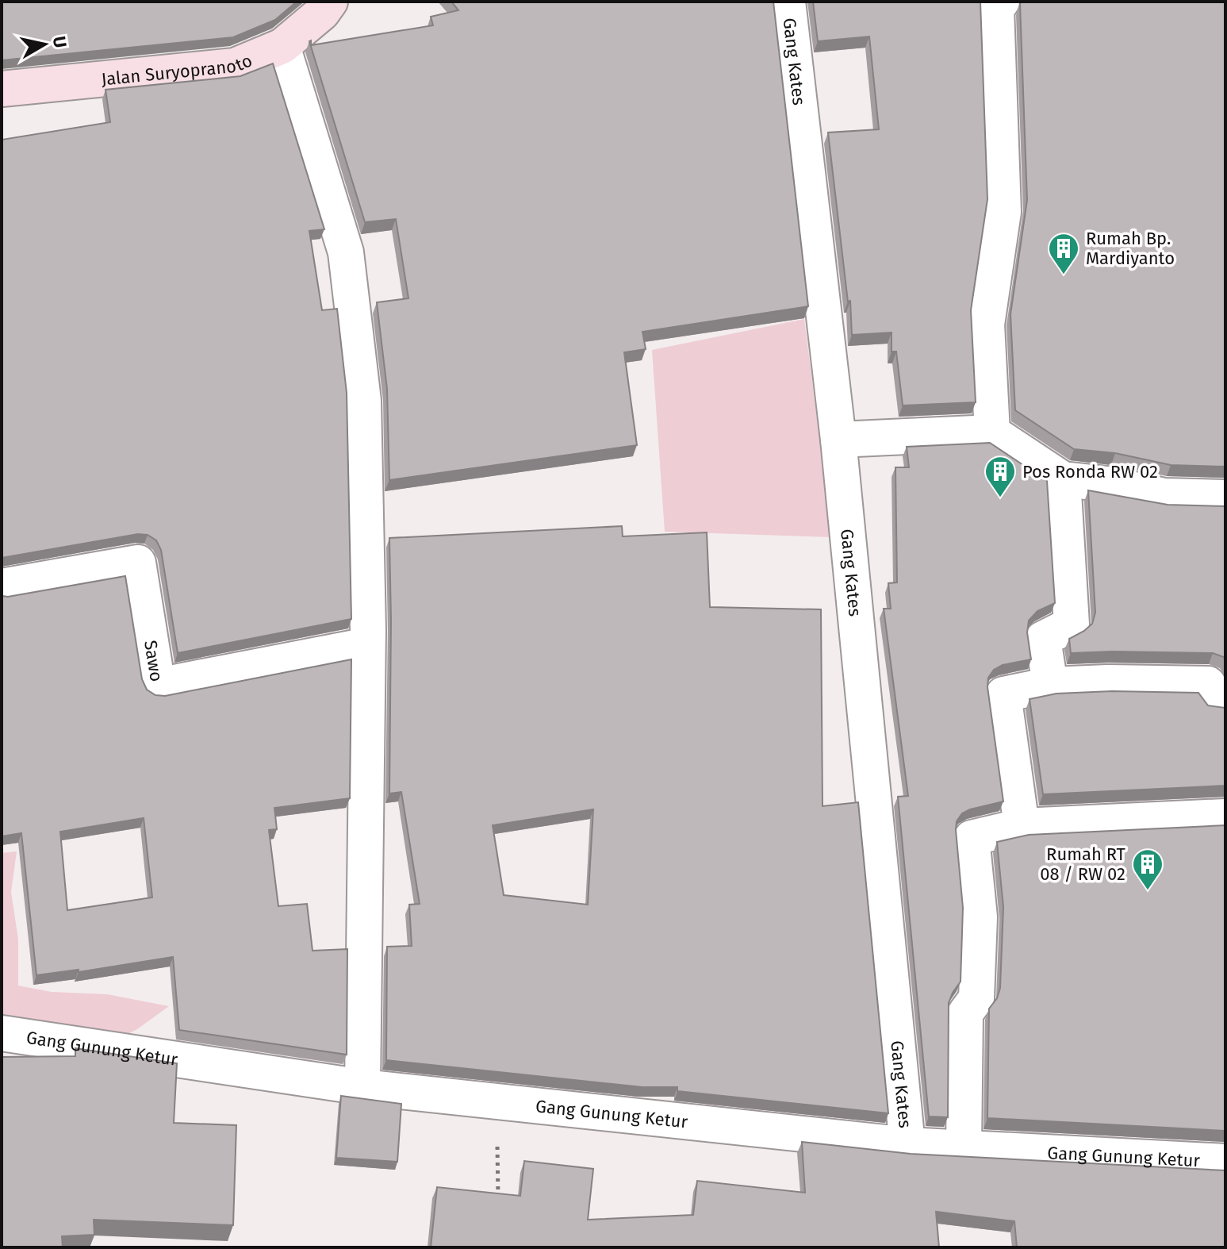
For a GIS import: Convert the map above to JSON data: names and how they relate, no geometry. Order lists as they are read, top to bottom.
{
  "streets": {
    "main road": ["Jalan Suryopranoto"],
    "street": ["Gang Kates", "Sawo", "Gang Gunung Ketur"]
  },
  "crossings": [
    ["Gang Kates", "Gang Gunung Ketur"]
  ],
  "places": {
    "building": ["Rumah Bp. Mardiyanto", "Pos Ronda RW 02", "Rumah RT 08 / RW 02"]
  },
  "north": "right"
}
